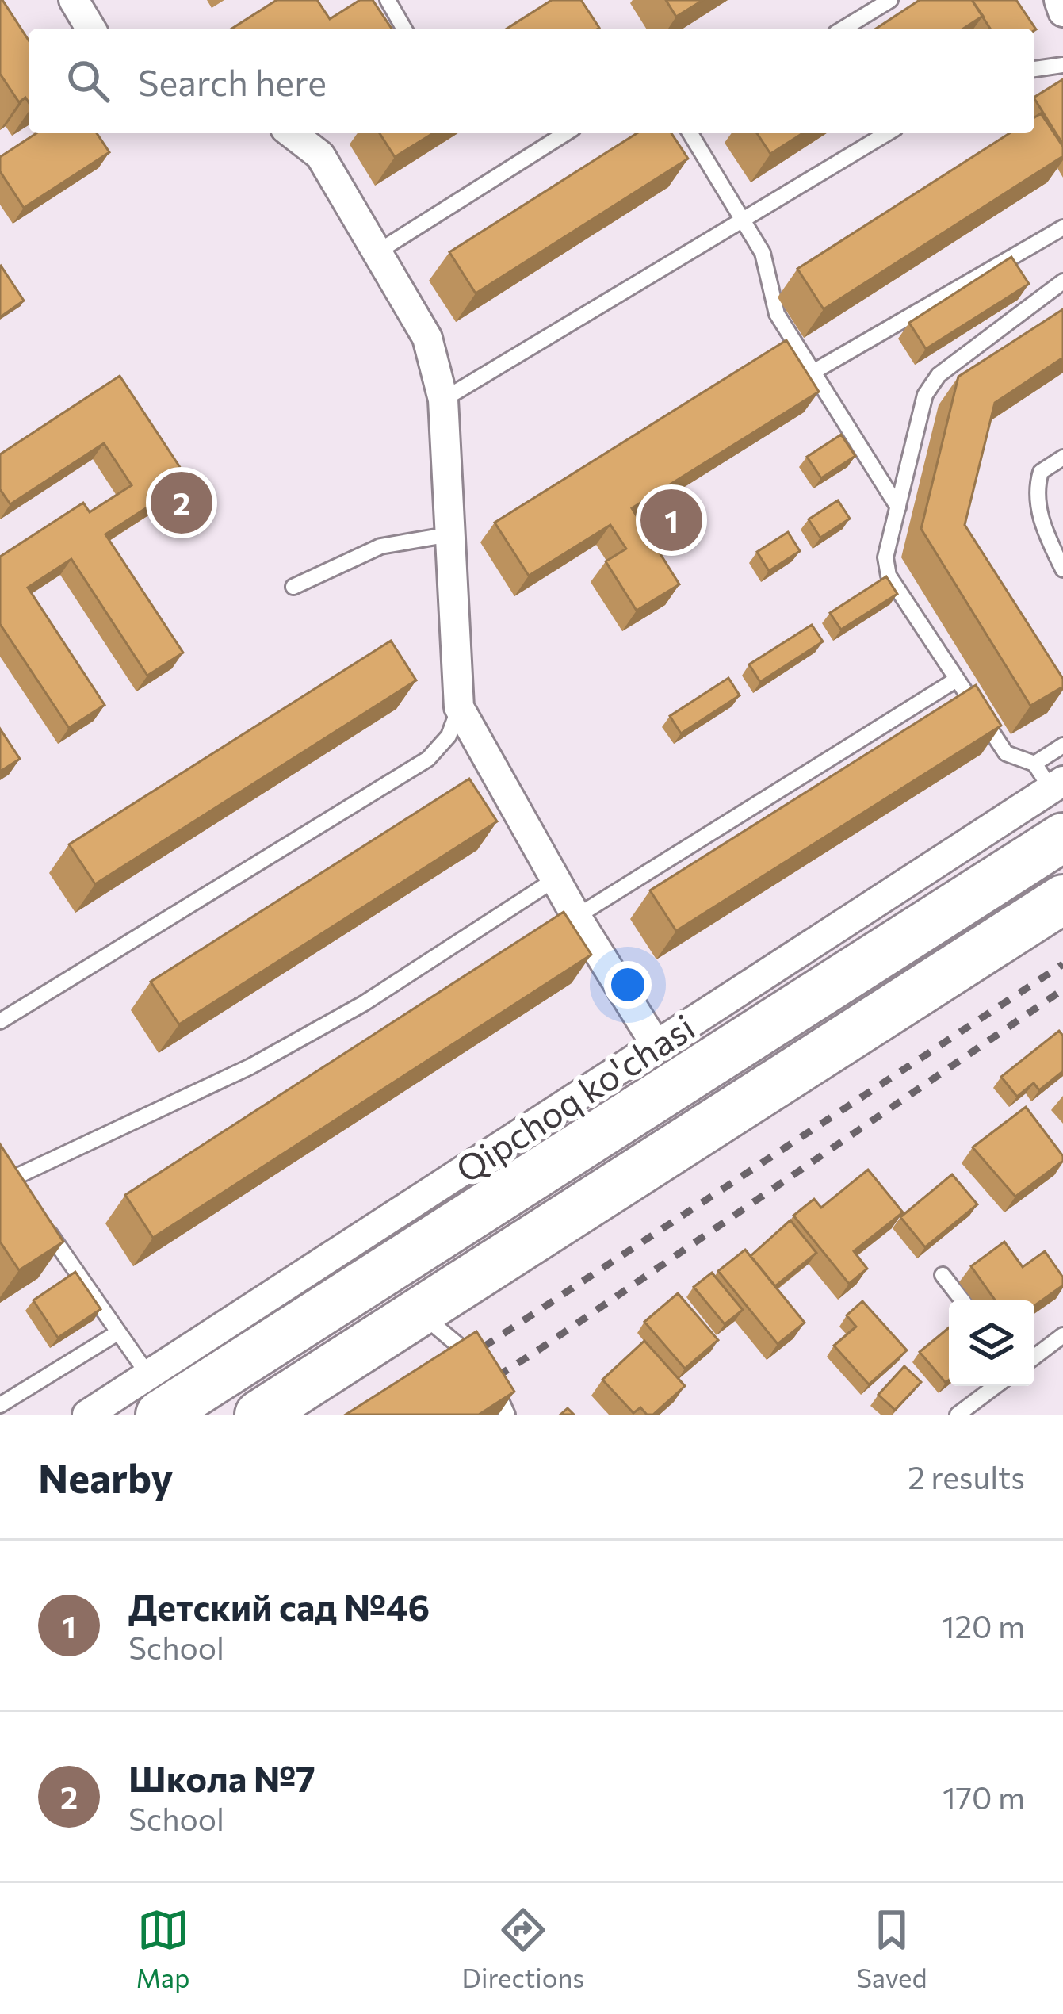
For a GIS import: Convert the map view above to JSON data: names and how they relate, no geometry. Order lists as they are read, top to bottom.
{
  "streets": {
    "main road": ["Qipchoq ko'chasi"]
  },
  "page": {
    "search": "Search here",
    "pins": ["2", "1"],
    "heading": ["Nearby", "2 results"],
    "list": [
      {
        "mark": "1",
        "name": "Детский сад №46",
        "note": "School",
        "value": "120 m"
      },
      {
        "mark": "2",
        "name": "Школа №7",
        "note": "School",
        "value": "170 m"
      }
    ],
    "nav": ["Map", "Directions", "Saved"]
  }
}
